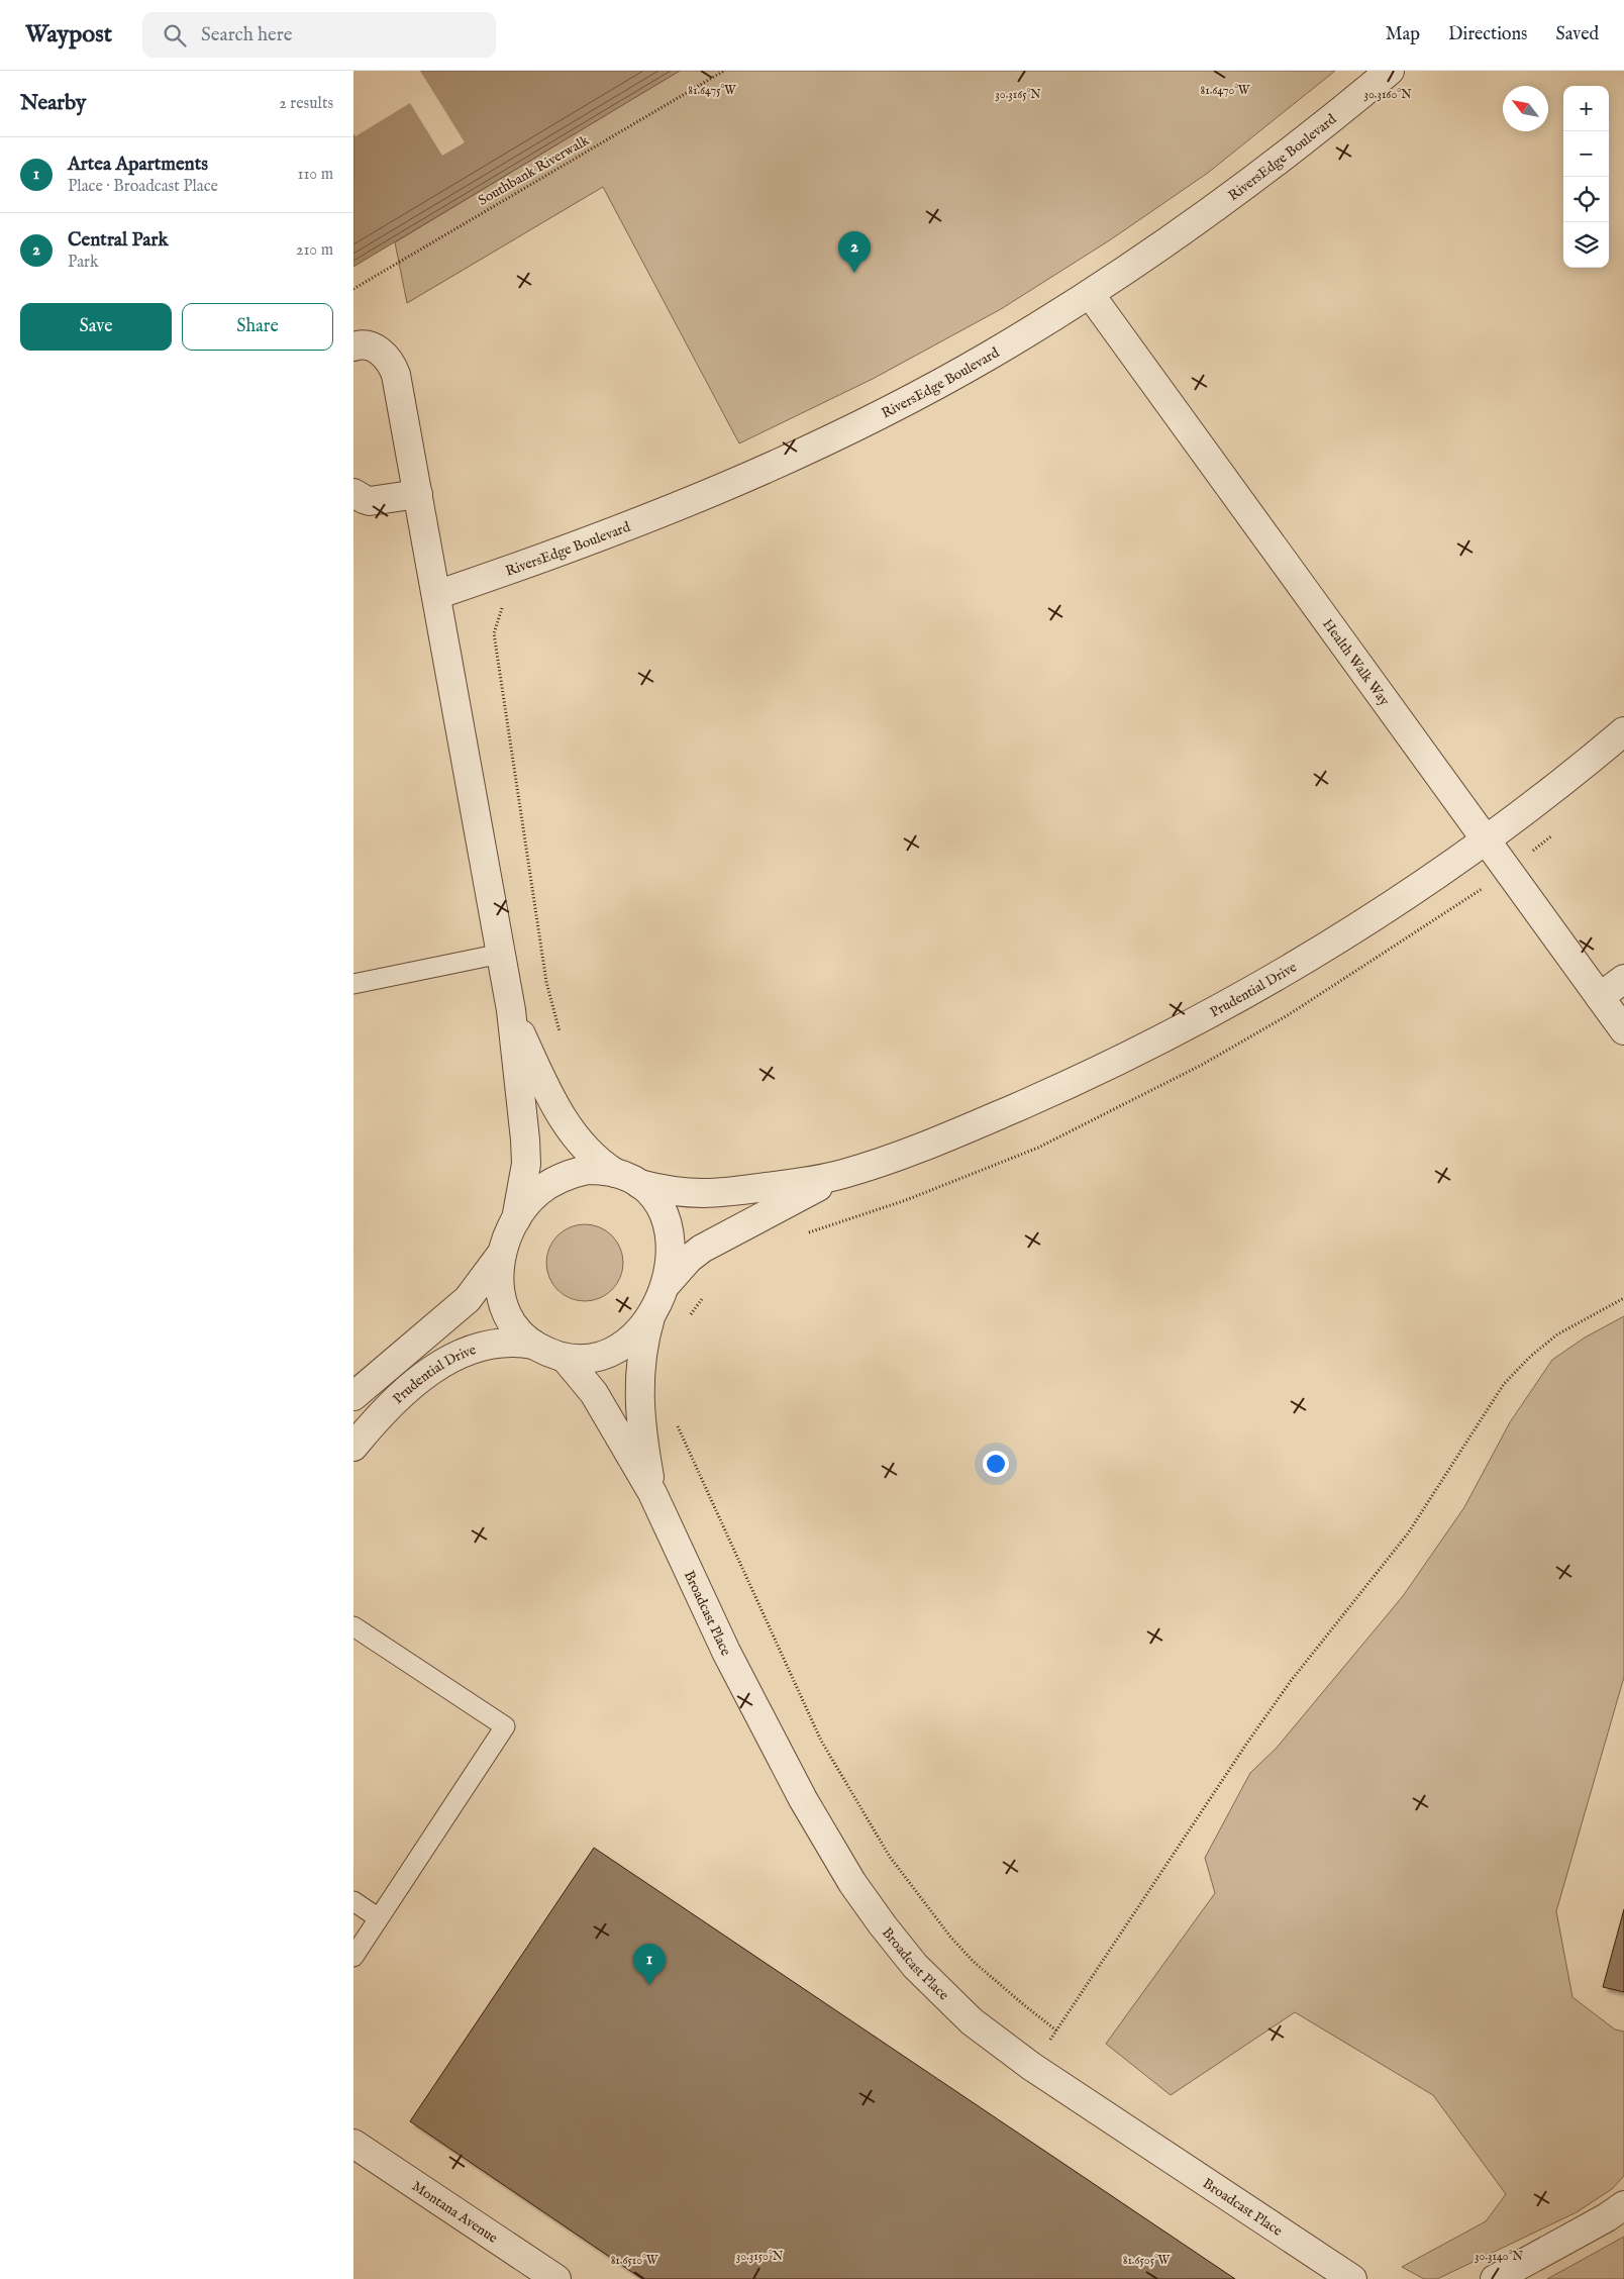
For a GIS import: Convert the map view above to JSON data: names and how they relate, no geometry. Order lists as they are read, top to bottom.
{
  "streets": {
    "street": [
      "RiversEdge Boulevard",
      "Health Walk Way",
      "Prudential Drive",
      "Broadcast Place",
      "Montana Avenue"
    ],
    "path": ["Southbank Riverwalk"]
  },
  "crossings": [
    ["RiversEdge Boulevard", "Health Walk Way"],
    ["Health Walk Way", "Prudential Drive"],
    ["Prudential Drive", "Broadcast Place"]
  ],
  "north": "top left",
  "page": {
    "header": "Waypost",
    "search": "Search here",
    "nav": ["Map", "Directions", "Saved"],
    "heading": ["Nearby", "2 results"],
    "map_buttons": ["+", "−"],
    "list": [
      {
        "mark": "1",
        "name": "Artea Apartments",
        "note": "Place · Broadcast Place",
        "value": "110 m"
      },
      {
        "mark": "2",
        "name": "Central Park",
        "note": "Park",
        "value": "210 m"
      }
    ],
    "pins": ["2", "1"],
    "buttons": ["Save", "Share"]
  },
  "coordinates": [
    "81.6475°W",
    "81.6470°W",
    "30.3165°N",
    "30.3160°N",
    "30.3150°N",
    "30.3140°N",
    "81.6510°W",
    "81.6505°W"
  ]
}
